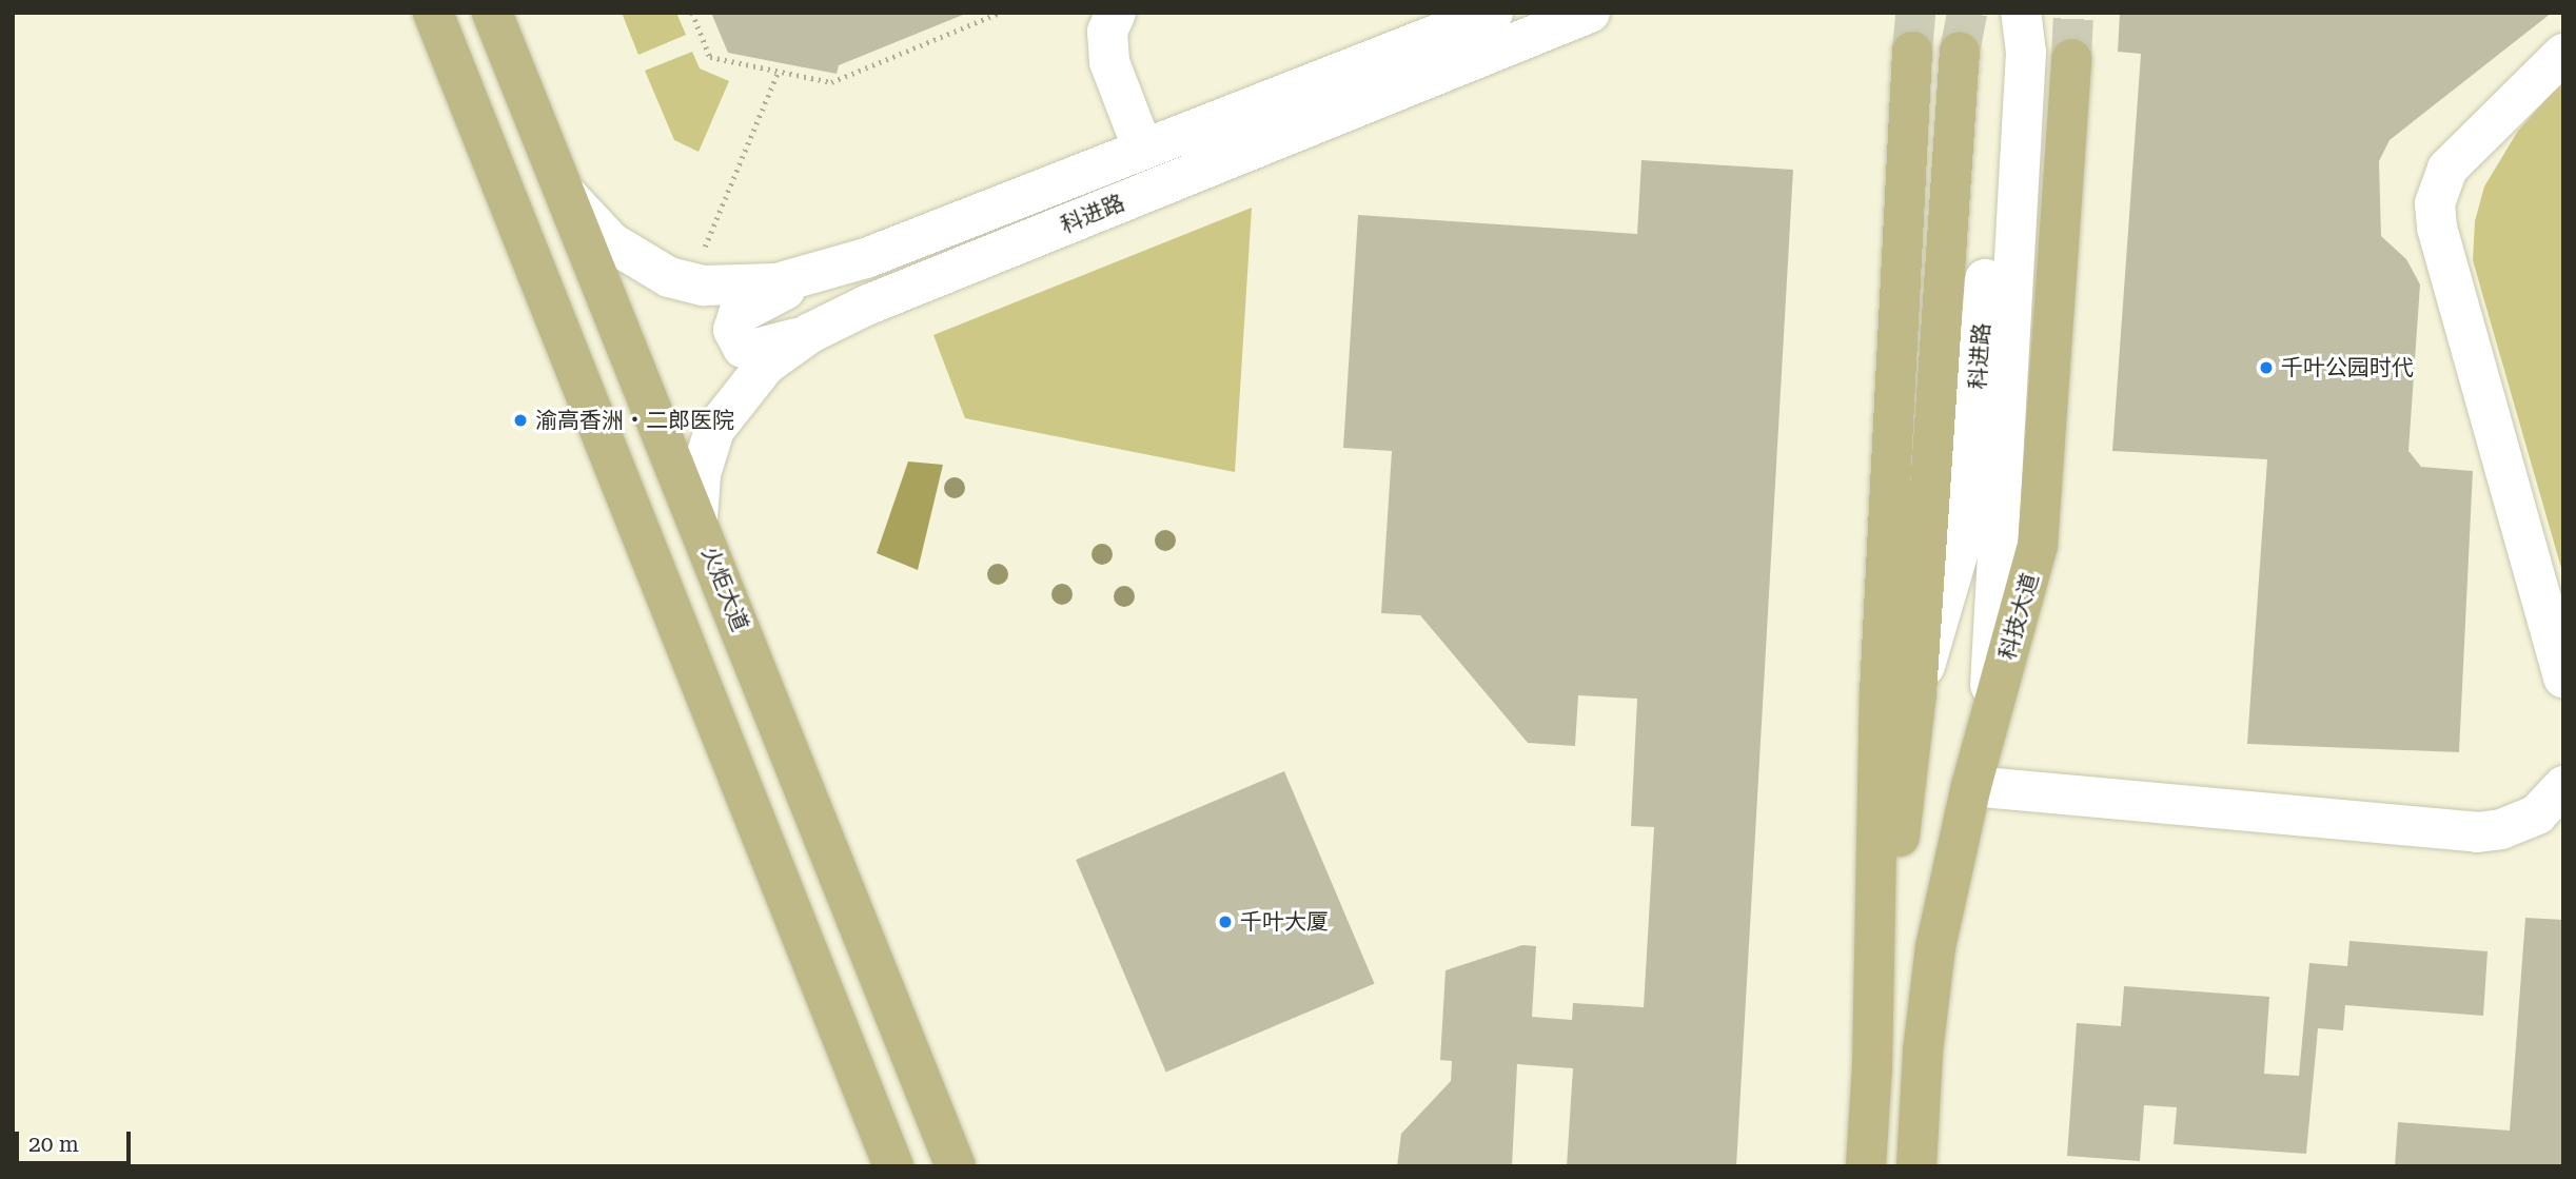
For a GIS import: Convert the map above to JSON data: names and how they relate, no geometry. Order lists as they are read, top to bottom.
{
  "streets": {
    "main road": ["火炬大道", "科技大道"],
    "street": ["科进路"]
  },
  "crossings": [
    ["科进路", "火炬大道"]
  ],
  "places": ["千叶公园时代", "渝高香洲‧二郎医院", "千叶大厦"],
  "scale_bar": "20 m"
}
